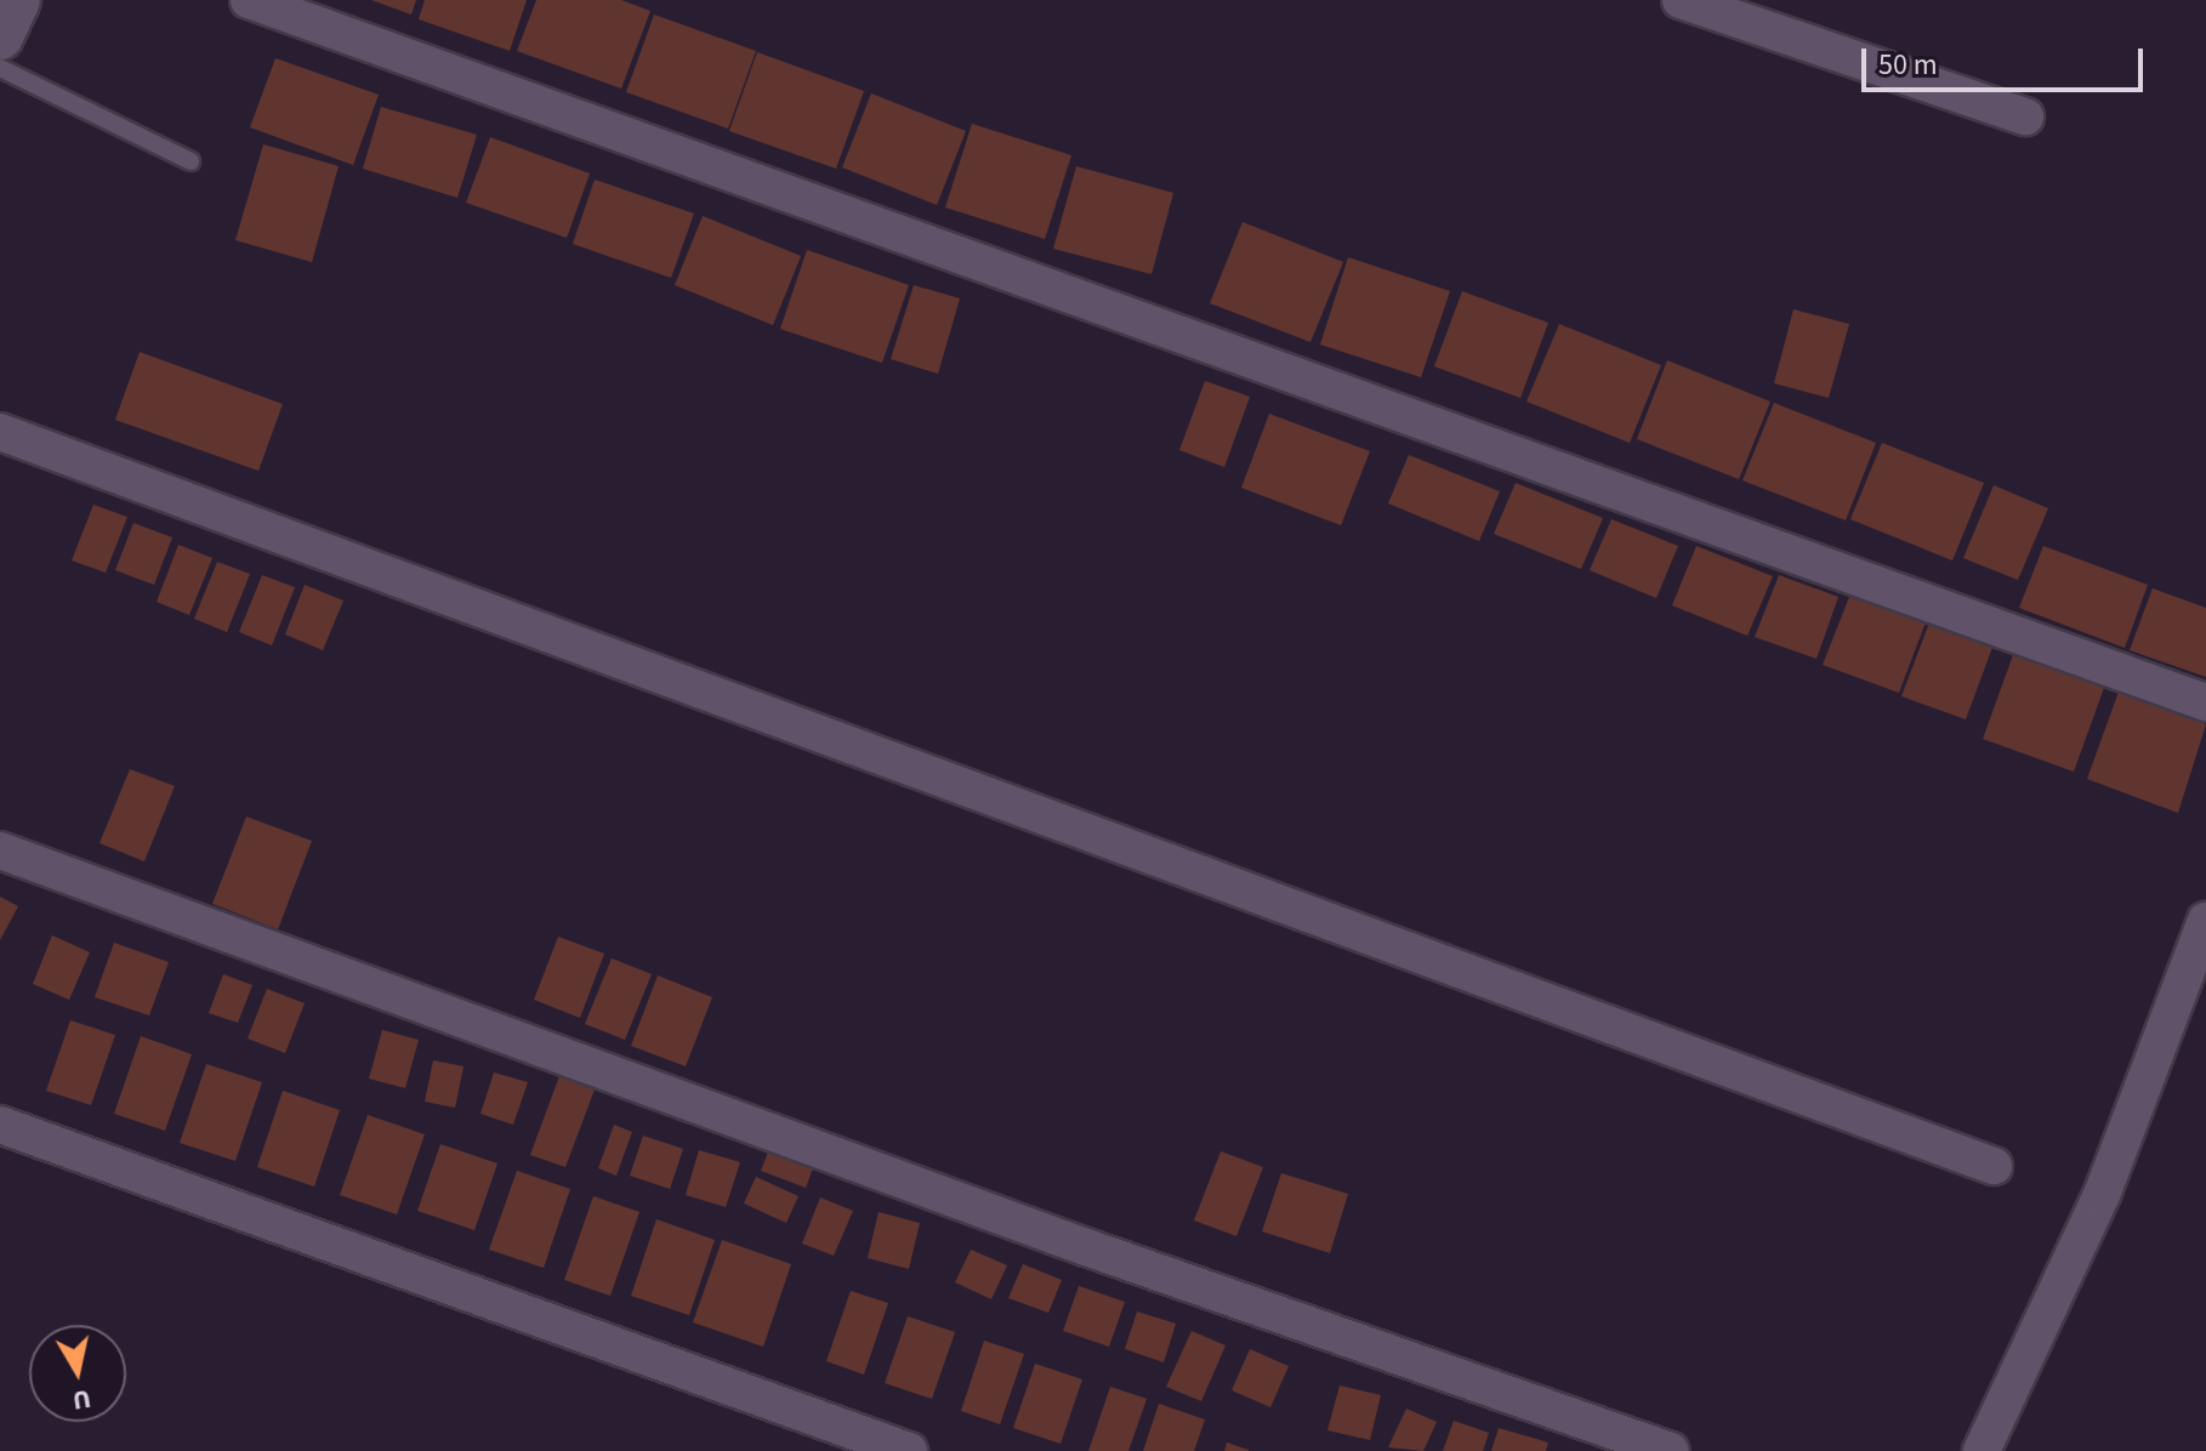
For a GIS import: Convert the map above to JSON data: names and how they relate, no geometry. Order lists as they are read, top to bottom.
{
  "scale_bar": "50 m",
  "north": "bottom"
}
